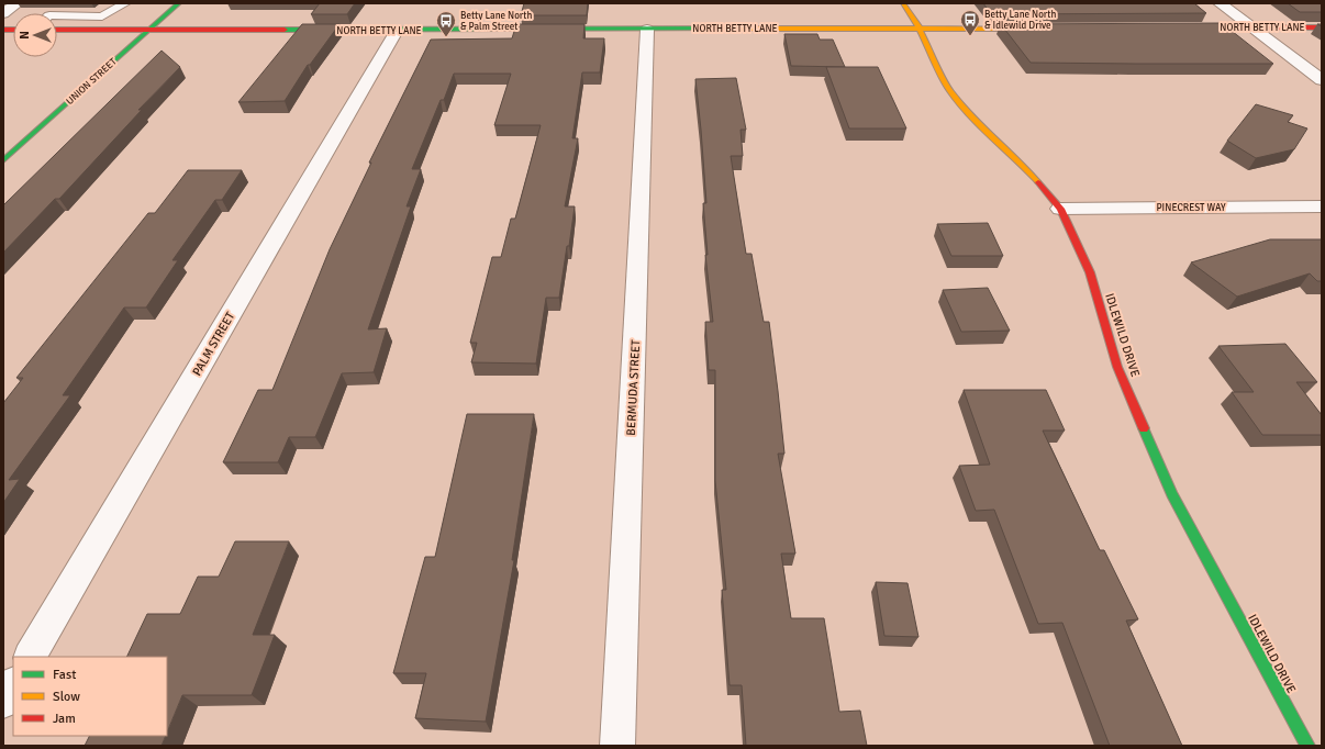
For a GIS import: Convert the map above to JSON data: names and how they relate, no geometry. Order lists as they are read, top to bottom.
{
  "streets": {
    "street": [
      "NORTH BETTY LANE",
      "UNION STREET",
      "PINECREST WAY",
      "IDLEWILD DRIVE",
      "PALM STREET",
      "BERMUDA STREET"
    ]
  },
  "crossings": [
    ["NORTH BETTY LANE", "UNION STREET"],
    ["NORTH BETTY LANE", "IDLEWILD DRIVE"],
    ["NORTH BETTY LANE", "PALM STREET"],
    ["NORTH BETTY LANE", "BERMUDA STREET"],
    ["PINECREST WAY", "IDLEWILD DRIVE"]
  ],
  "places": {
    "bus stop": ["Betty Lane North & Idlewild Drive", "Betty Lane North & Palm Street"]
  },
  "legend": ["Fast", "Slow", "Jam"],
  "north": "left"
}
